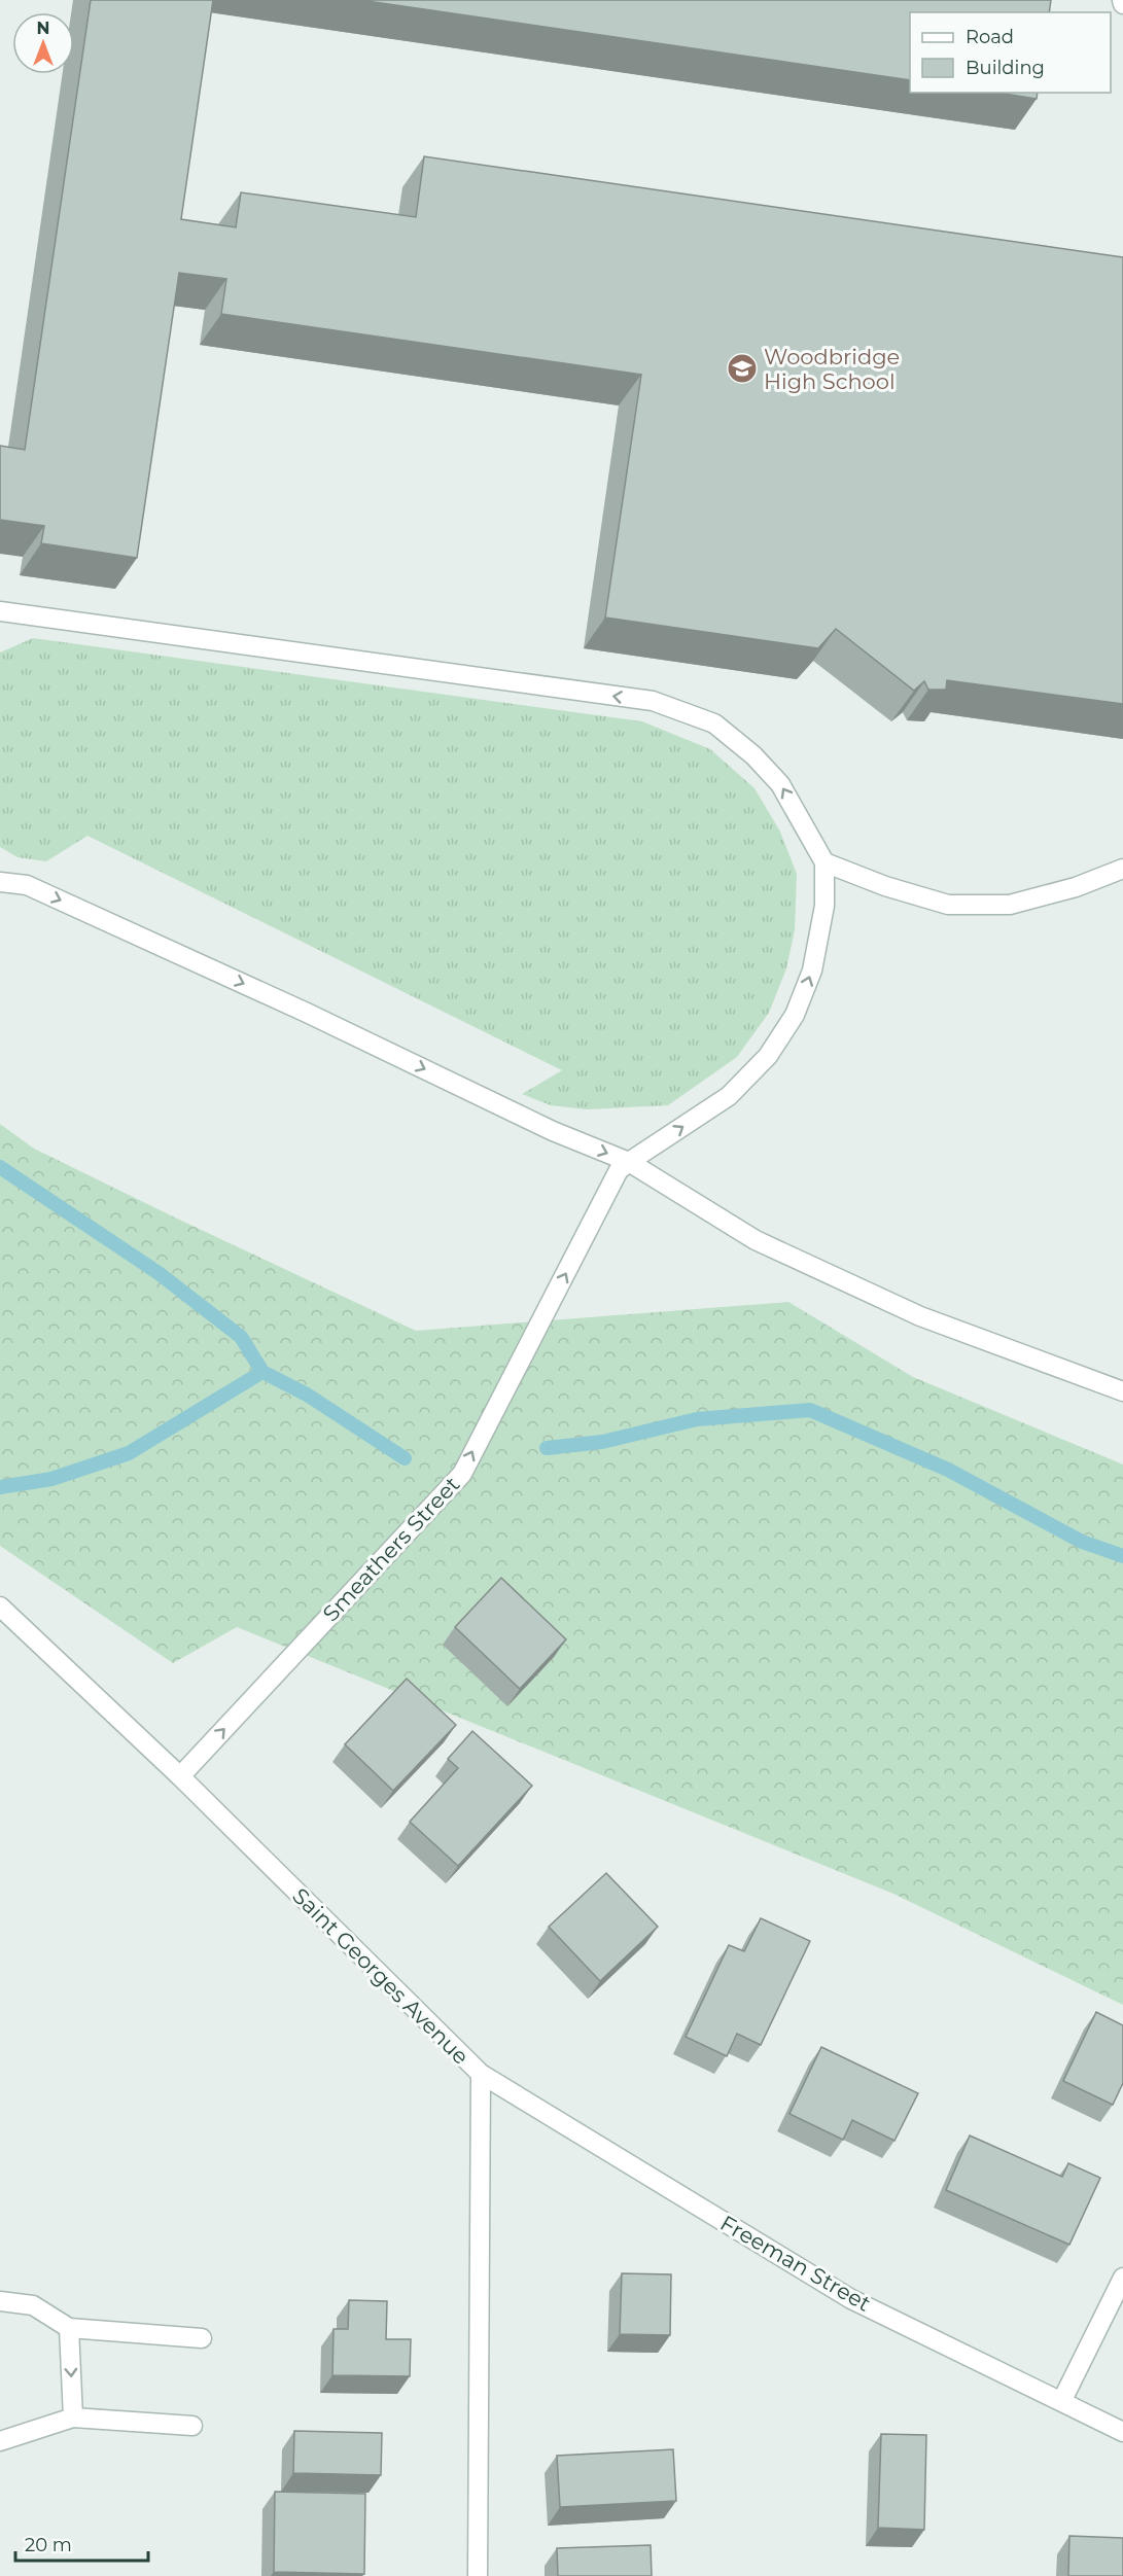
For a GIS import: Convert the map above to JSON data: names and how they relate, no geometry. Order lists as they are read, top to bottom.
{
  "streets": {
    "street": ["Smeathers Street", "Saint Georges Avenue", "Freeman Street"]
  },
  "crossings": [
    ["Smeathers Street", "Saint Georges Avenue"],
    ["Saint Georges Avenue", "Freeman Street"]
  ],
  "one_way": ["Smeathers Street"],
  "places": {
    "school or university": ["Woodbridge High School"]
  },
  "legend": ["Road", "Building"],
  "scale_bar": "20 m",
  "north": "top"
}
